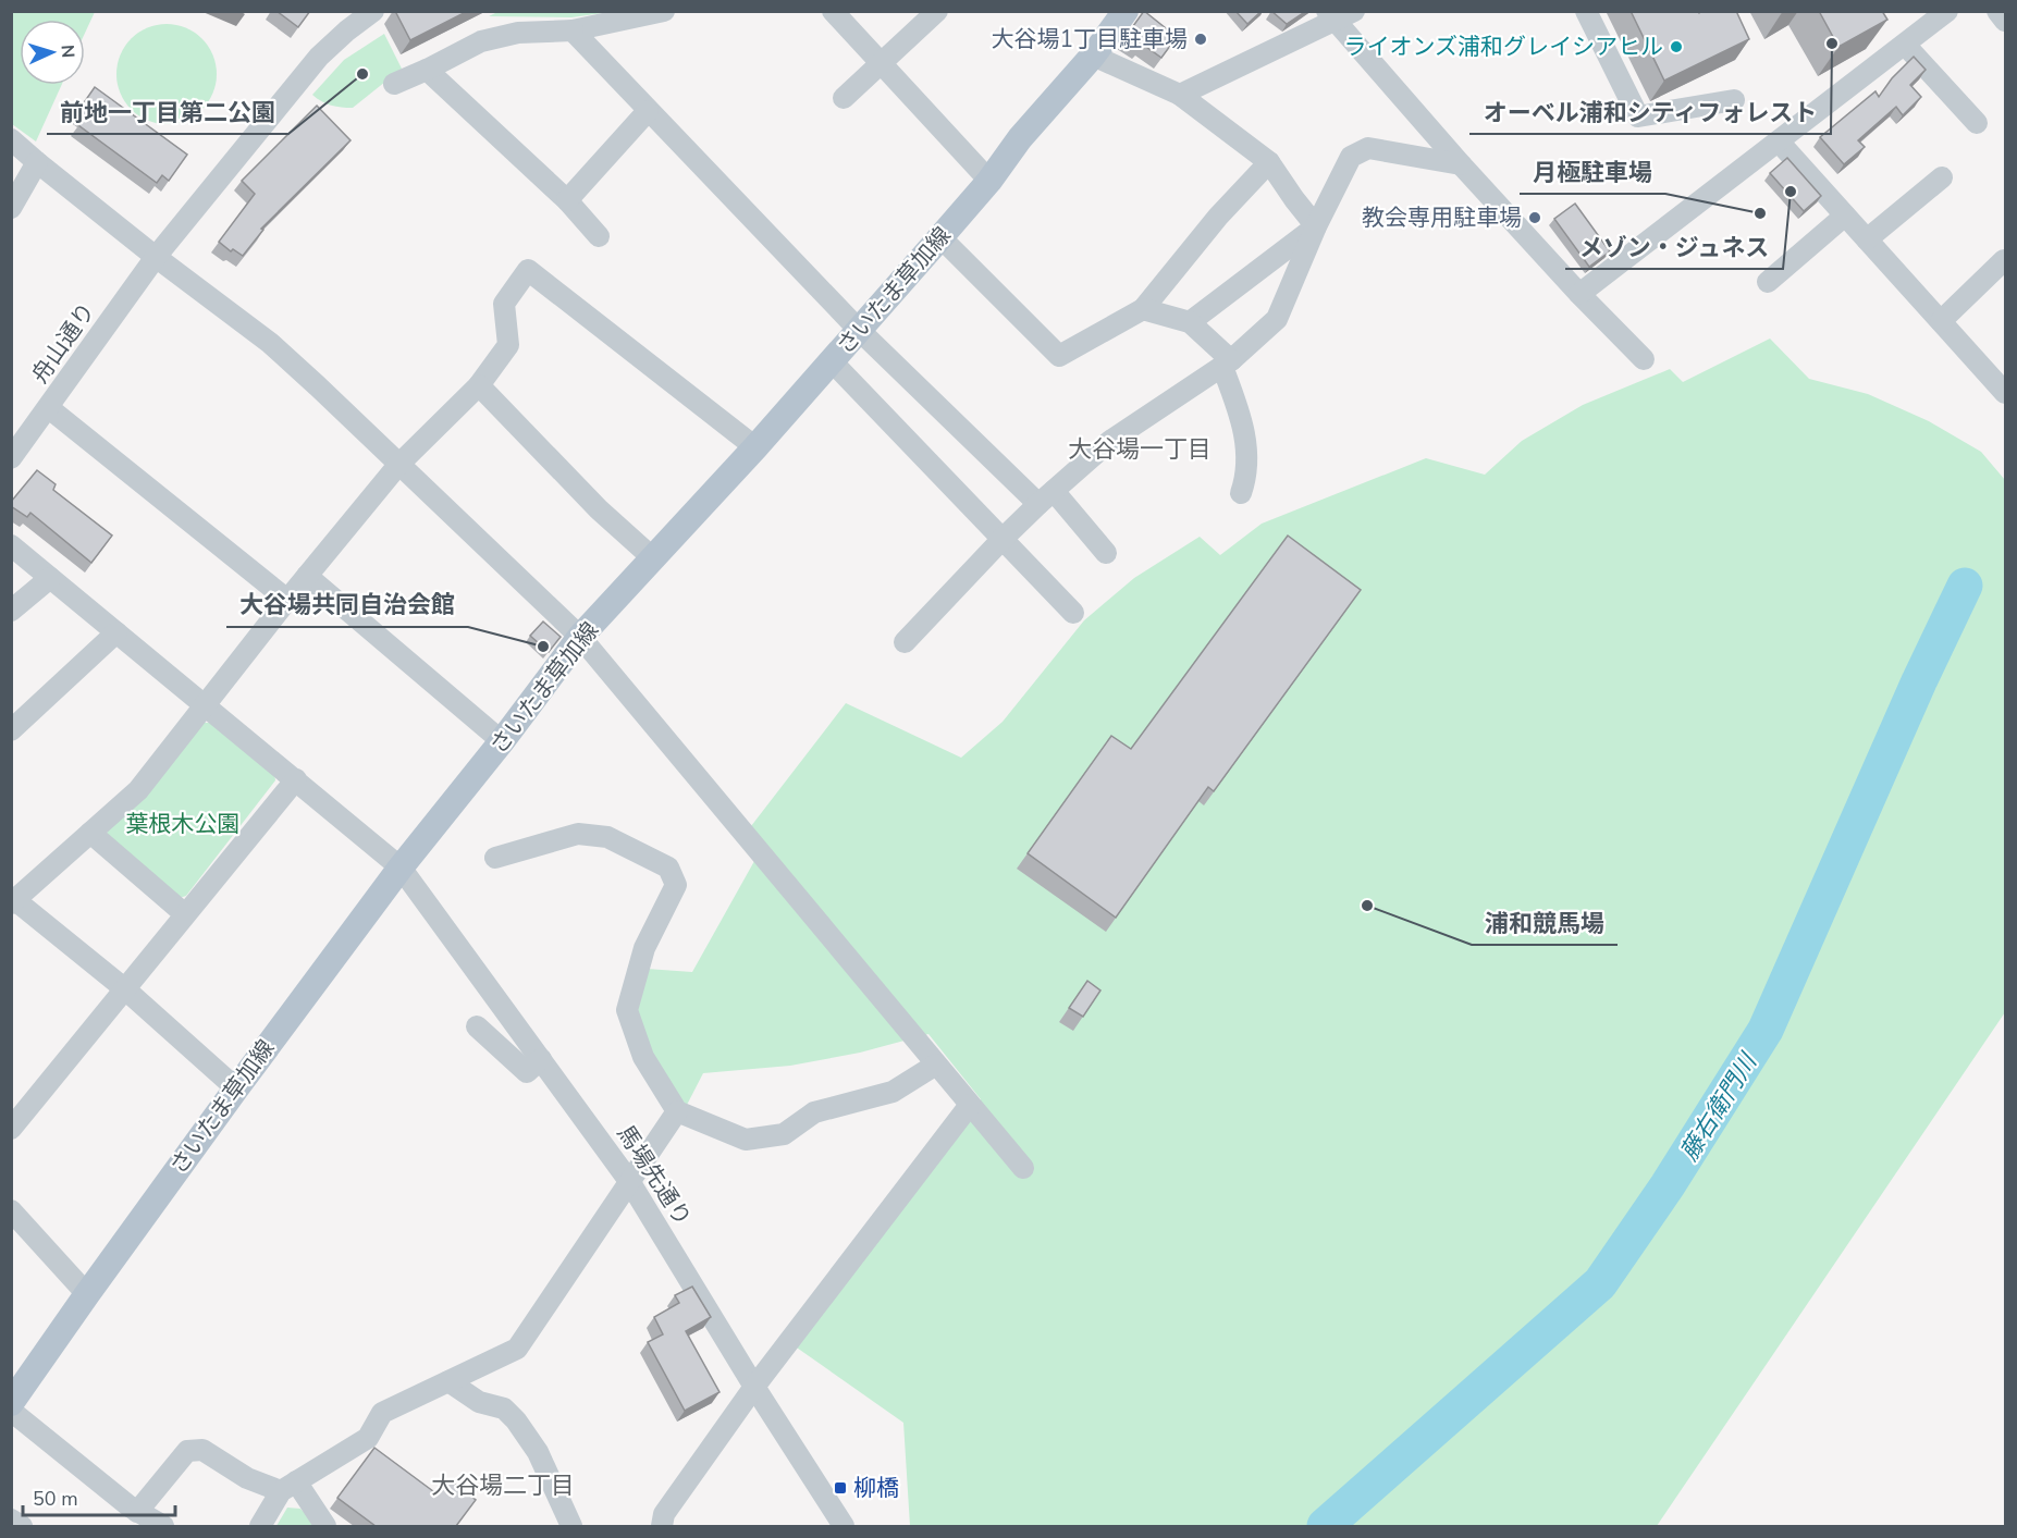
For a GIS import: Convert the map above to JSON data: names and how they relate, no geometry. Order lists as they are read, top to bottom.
{
  "streets": {
    "main road": ["さいたま草加線"],
    "street": ["舟山通り", "馬場先通り"]
  },
  "crossings": [
    ["さいたま草加線", "馬場先通り"]
  ],
  "districts": ["大谷場一丁目", "大谷場二丁目"],
  "water": ["藤右衛門川"],
  "parks": ["葉根木公園"],
  "places": {
    "other": [
      "大谷場1丁目駐車場",
      "オーベル浦和シティフォレスト",
      "ライオンズ浦和グレイシアヒル",
      "前地一丁目第二公園",
      "メゾン・ジュネス",
      "月極駐車場",
      "教会専用駐車場",
      "大谷場共同自治会館",
      "浦和競馬場"
    ],
    "transit": ["柳橋"]
  },
  "scale_bar": "50 m",
  "north": "right"
}
